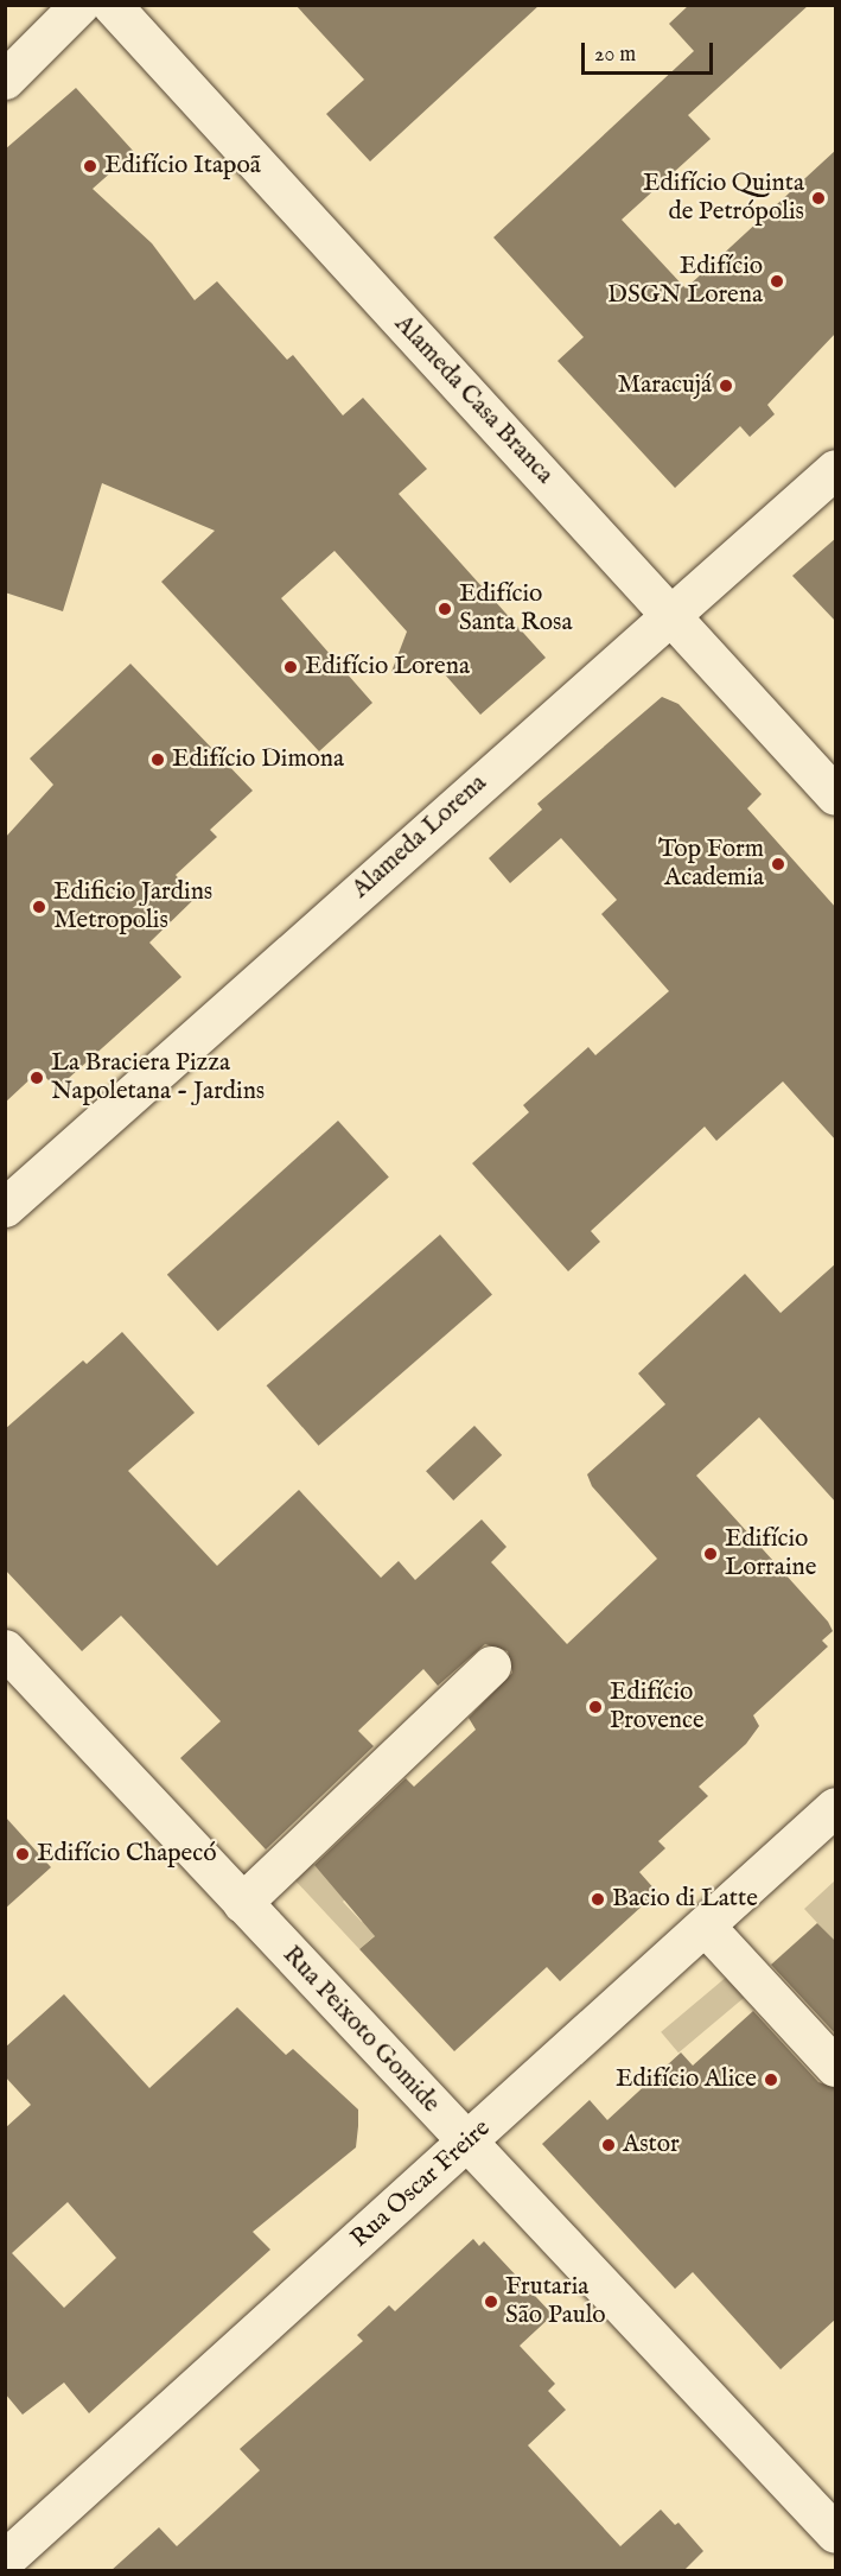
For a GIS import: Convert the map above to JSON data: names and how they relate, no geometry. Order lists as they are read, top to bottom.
{
  "streets": {
    "street": [
      "Alameda Casa Branca",
      "Alameda Lorena",
      "Rua Peixoto Gomide",
      "Rua Oscar Freire"
    ]
  },
  "crossings": [
    ["Alameda Casa Branca", "Alameda Lorena"],
    ["Rua Peixoto Gomide", "Rua Oscar Freire"]
  ],
  "places": [
    "Edifício Itapoã",
    "Edifício Quinta de Petrópolis",
    "Edifício DSGN Lorena",
    "Maracujá",
    "Edifício Santa Rosa",
    "Edifício Lorena",
    "Edifício Dimona",
    "Top Form Academia",
    "Edificio Jardins Metropolis",
    "La Braciera Pizza Napoletana - Jardins",
    "Edifício Lorraine",
    "Edifício Provence",
    "Edifício Chapecó",
    "Bacio di Latte",
    "Edifício Alice",
    "Astor",
    "Frutaria São Paulo"
  ],
  "scale_bar": "20 m"
}
